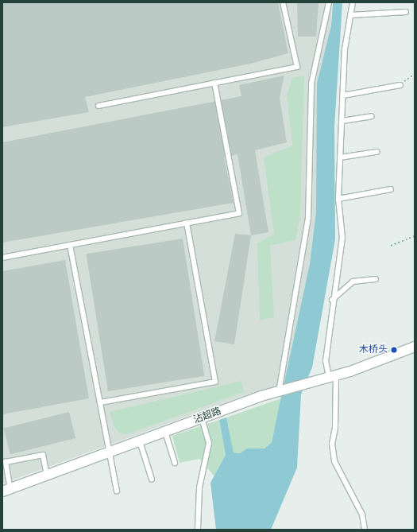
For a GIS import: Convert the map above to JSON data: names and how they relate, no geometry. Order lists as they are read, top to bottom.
{
  "streets": {
    "street": ["沾超路"]
  },
  "places": ["木桥头"]
}
